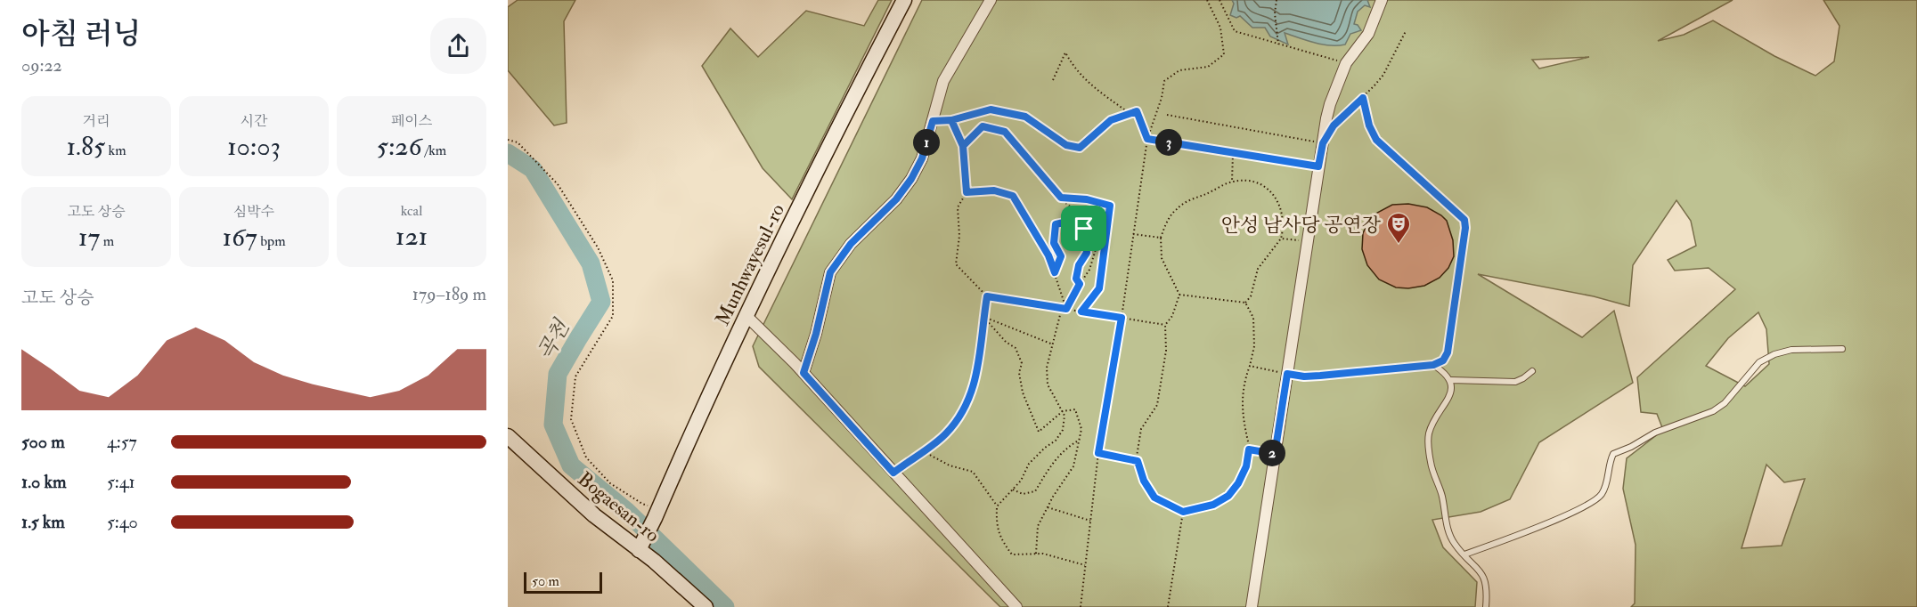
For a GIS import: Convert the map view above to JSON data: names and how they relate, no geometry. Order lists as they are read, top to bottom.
{
  "streets": {
    "street": ["Munhwayesul-ro", "Bogaesan-ro"]
  },
  "crossings": [
    ["Munhwayesul-ro", "Bogaesan-ro"]
  ],
  "water": ["곡천"],
  "places": {
    "theatre": ["안성 남사당 공연장"]
  },
  "scale_bar": "50 m",
  "page": {
    "heading": ["아침 러닝", "09:22"],
    "stats": [
      ["거리", "1.85 km"],
      ["시간", "10:03"],
      ["페이스", "5:26 /km"],
      ["고도 상승", "17 m"],
      ["심박수", "167 bpm"],
      ["kcal", "121"]
    ],
    "pins": ["1", "3", "2"],
    "chart": ["고도 상승", "179–189 m"],
    "list": [
      {
        "name": "500 m",
        "note": "4:57"
      },
      {
        "name": "1.0 km",
        "note": "5:41"
      },
      {
        "name": "1.5 km",
        "note": "5:40"
      }
    ],
    "scale": "50 m"
  }
}
